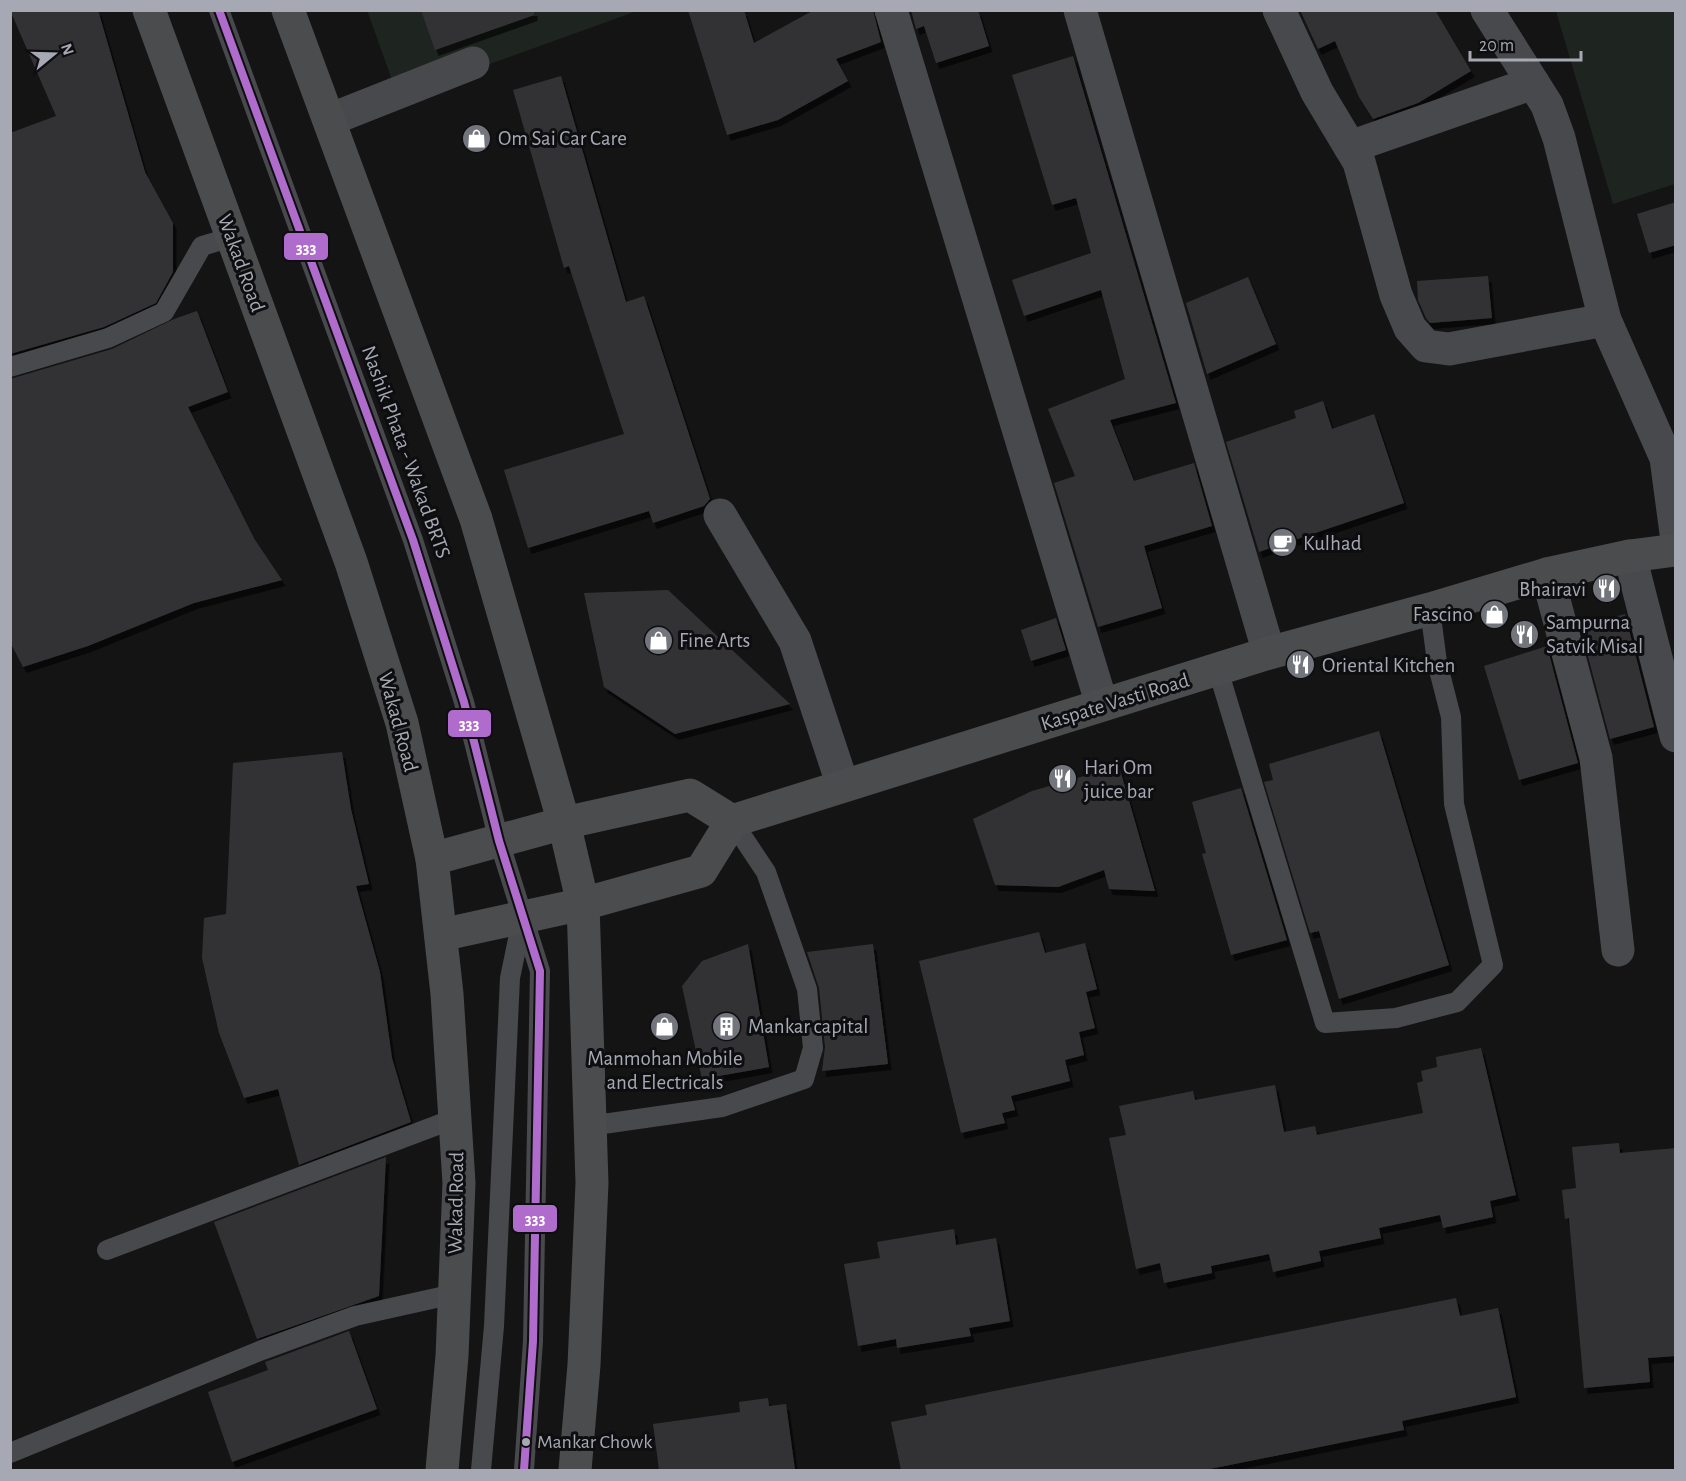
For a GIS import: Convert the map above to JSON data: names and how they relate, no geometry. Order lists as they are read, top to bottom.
{
  "streets": {
    "main road": ["Wakad Road", "Kaspate Vasti Road"],
    "lane": ["Nashik Phata - Wakad BRTS"]
  },
  "places": {
    "shop": [
      "Om Sai Car Care",
      "Fascino",
      "Fine Arts",
      "Manmohan Mobile and Electricals"
    ],
    "cafe": ["Kulhad"],
    "restaurant": [
      "Bhairavi",
      "Sampurna Satvik Misal",
      "Oriental Kitchen",
      "Hari Om juice bar"
    ],
    "building": ["Mankar capital"],
    "other": ["Mankar Chowk"]
  },
  "lines": ["transit line 333"],
  "scale_bar": "20 m",
  "north": "right"
}
